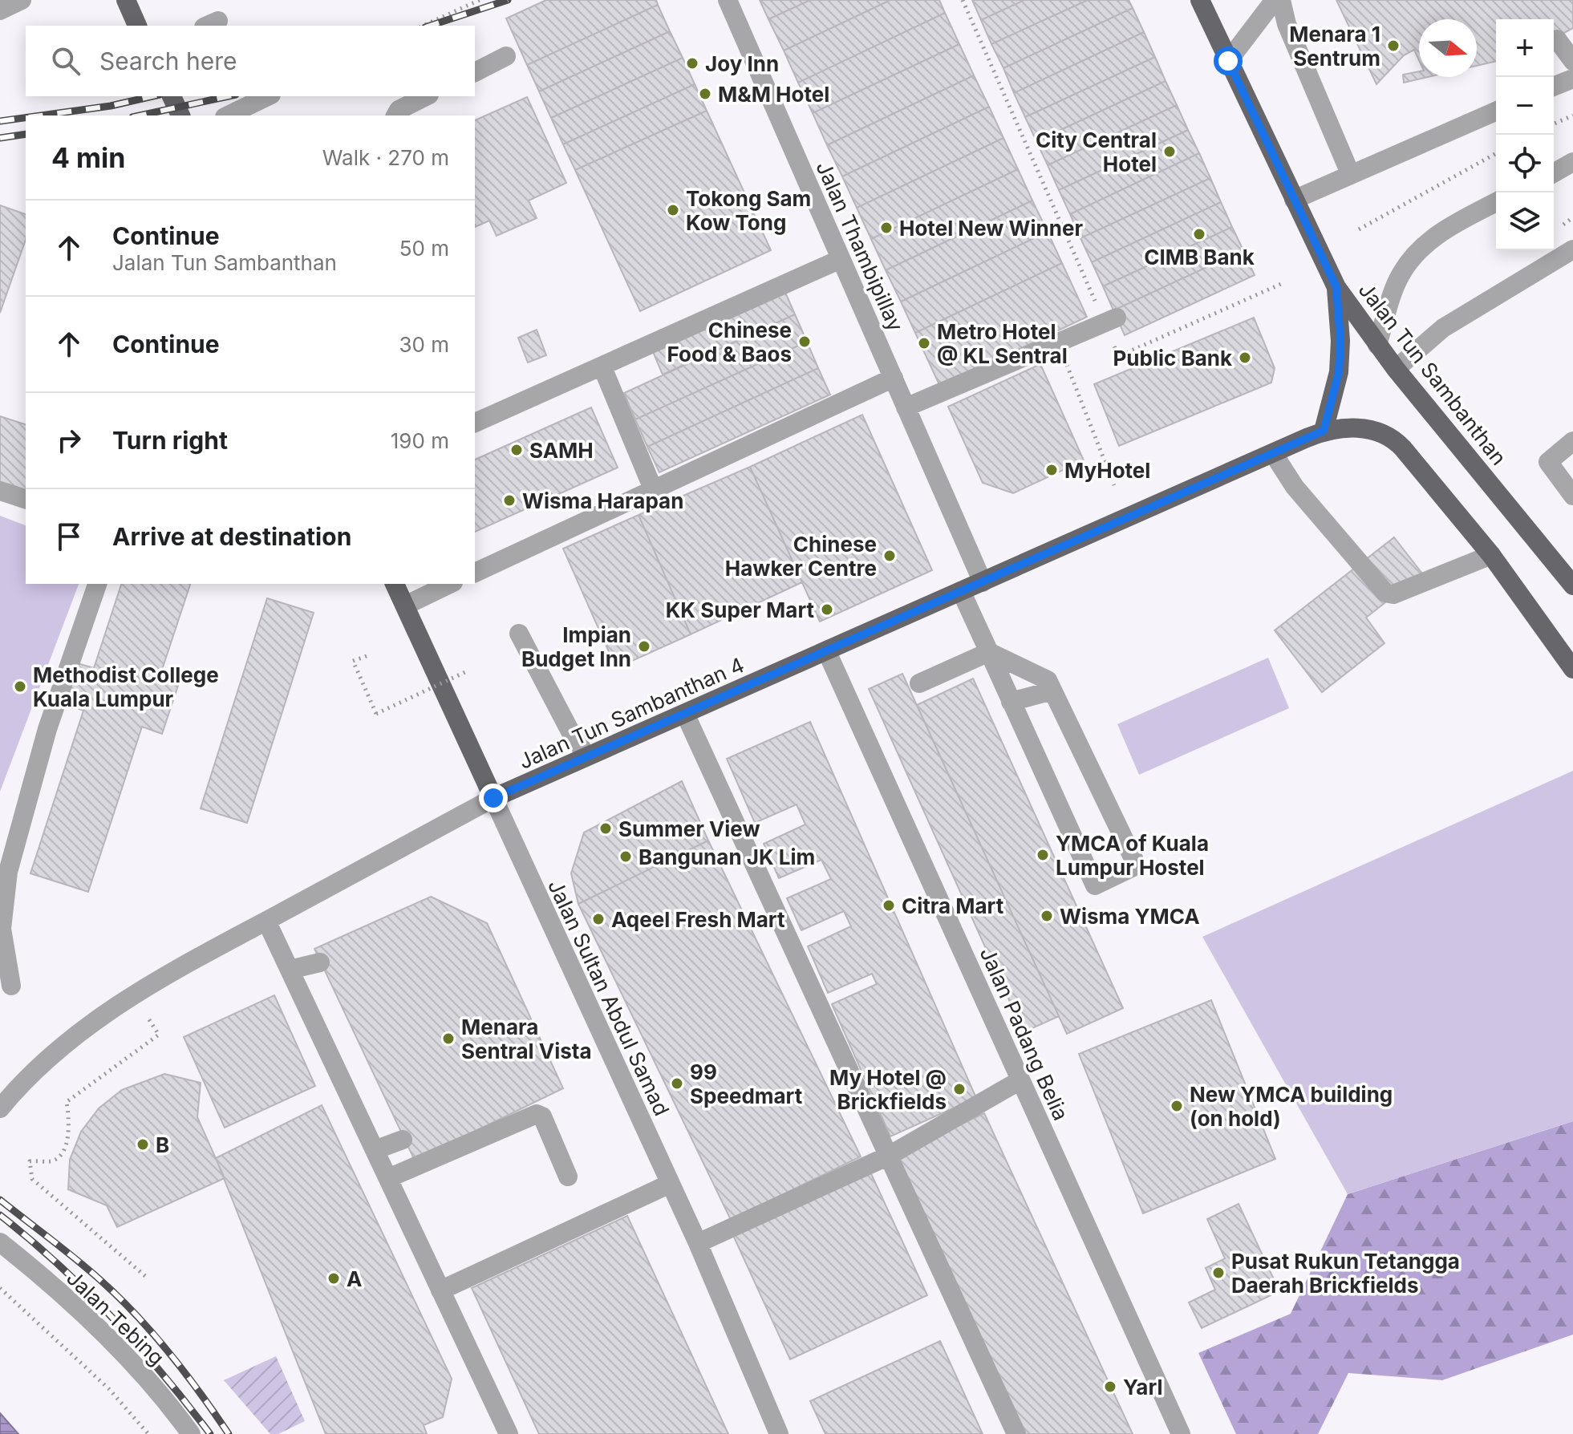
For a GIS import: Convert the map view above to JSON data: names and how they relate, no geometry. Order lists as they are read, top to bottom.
{
  "streets": {
    "main road": ["Jalan Tun Sambanthan", "Jalan Tun Sambanthan 4", "Jalan Sultan Abdul Samad"],
    "street": ["Jalan Thambipillay", "Jalan Padang Belia", "Jalan Tebing"]
  },
  "crossings": [
    ["Jalan Thambipillay", "Jalan Tun Sambanthan 4"],
    ["Jalan Tun Sambanthan 4", "Jalan Sultan Abdul Samad"],
    ["Jalan Tun Sambanthan 4", "Jalan Padang Belia"]
  ],
  "places": [
    "Menara 1 Sentrum",
    "Joy Inn",
    "M&M Hotel",
    "City Central Hotel",
    "Tokong Sam Kow Tong",
    "Hotel New Winner",
    "CIMB Bank",
    "Chinese Food & Baos",
    "Metro Hotel @ KL Sentral",
    "Public Bank",
    "SAMH",
    "MyHotel",
    "Wisma Harapan",
    "Chinese Hawker Centre",
    "KK Super Mart",
    "Impian Budget Inn",
    "Methodist College Kuala Lumpur",
    "Summer View",
    "YMCA of Kuala Lumpur Hostel",
    "Bangunan JK Lim",
    "Citra Mart",
    "Wisma YMCA",
    "Aqeel Fresh Mart",
    "Menara Sentral Vista",
    "99 Speedmart",
    "My Hotel @ Brickfields",
    "New YMCA building (on hold)",
    "B",
    "Pusat Rukun Tetangga Daerah Brickfields",
    "A",
    "Yarl"
  ],
  "north": "right",
  "page": {
    "map_buttons": ["+", "−"],
    "search": "Search here",
    "heading": ["4 min", "Walk · 270 m"],
    "list": [
      ["Continue", "Jalan Tun Sambanthan", "50 m"],
      ["Continue", "30 m"],
      ["Turn right", "190 m"],
      "Arrive at destination"
    ]
  }
}
